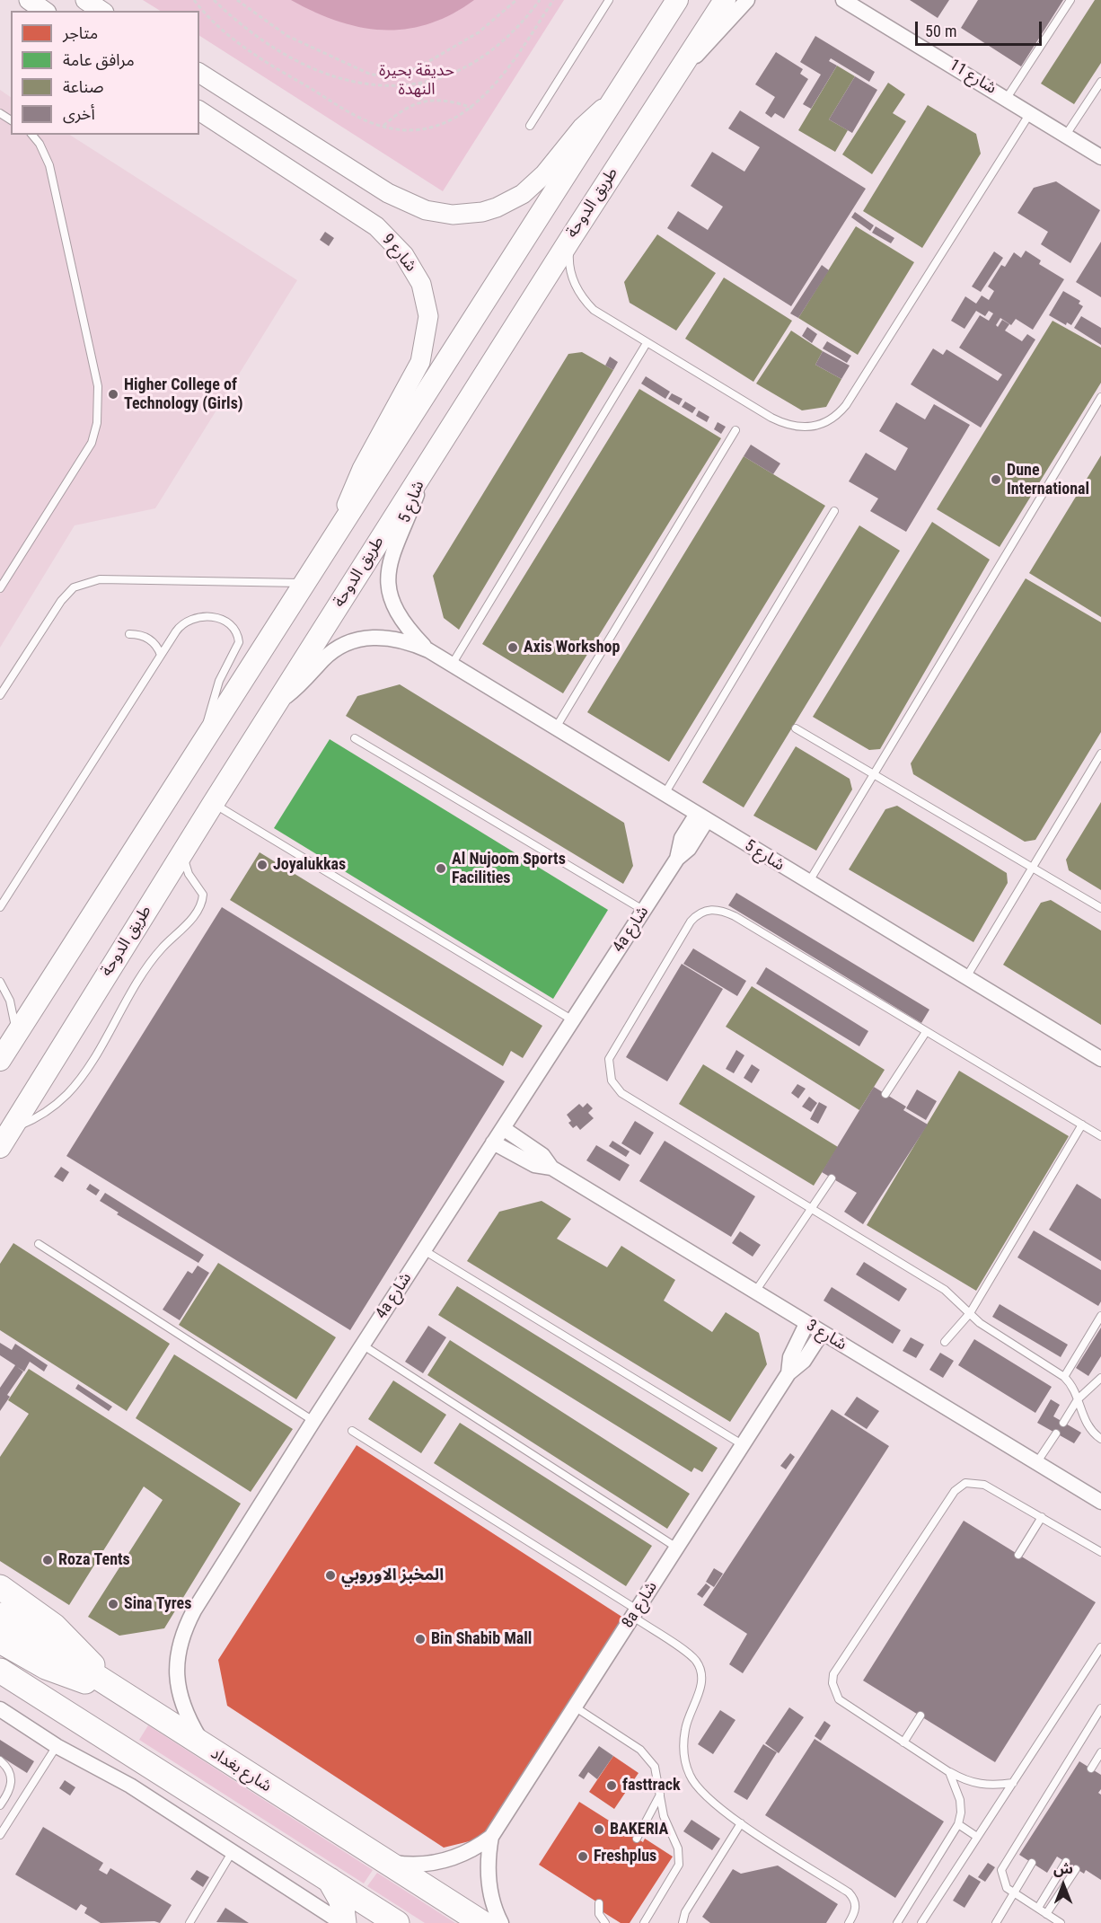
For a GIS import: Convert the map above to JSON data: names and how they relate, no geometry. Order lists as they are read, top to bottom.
{
  "streets": {
    "main road": ["طريق الدوحة", "شارع بغداد"],
    "street": [
      "شارع 11",
      "شارع 9",
      "شارع 5",
      "4a شارع",
      "شارع 3",
      "8a شارع"
    ]
  },
  "crossings": [
    ["طريق الدوحة", "شارع 5"],
    ["شارع 5", "4a شارع"],
    ["4a شارع", "شارع 3"],
    ["4a شارع", "شارع بغداد"],
    ["شارع 3", "8a شارع"],
    ["8a شارع", "شارع بغداد"]
  ],
  "parks": ["حديقة بحيرة النهدة"],
  "places": [
    "Higher College of Technology (Girls)",
    "Dune International",
    "Axis Workshop",
    "Joyalukkas",
    "Al Nujoom Sports Facilities",
    "Roza Tents",
    "المخبز الاوروبي",
    "Sina Tyres",
    "Bin Shabib Mall",
    "fasttrack",
    "BAKERIA",
    "Freshplus"
  ],
  "legend": [
    "متاجر",
    "مرافق عامة",
    "صناعة",
    "أخرى"
  ],
  "scale_bar": "50 m",
  "north": "top"
}
